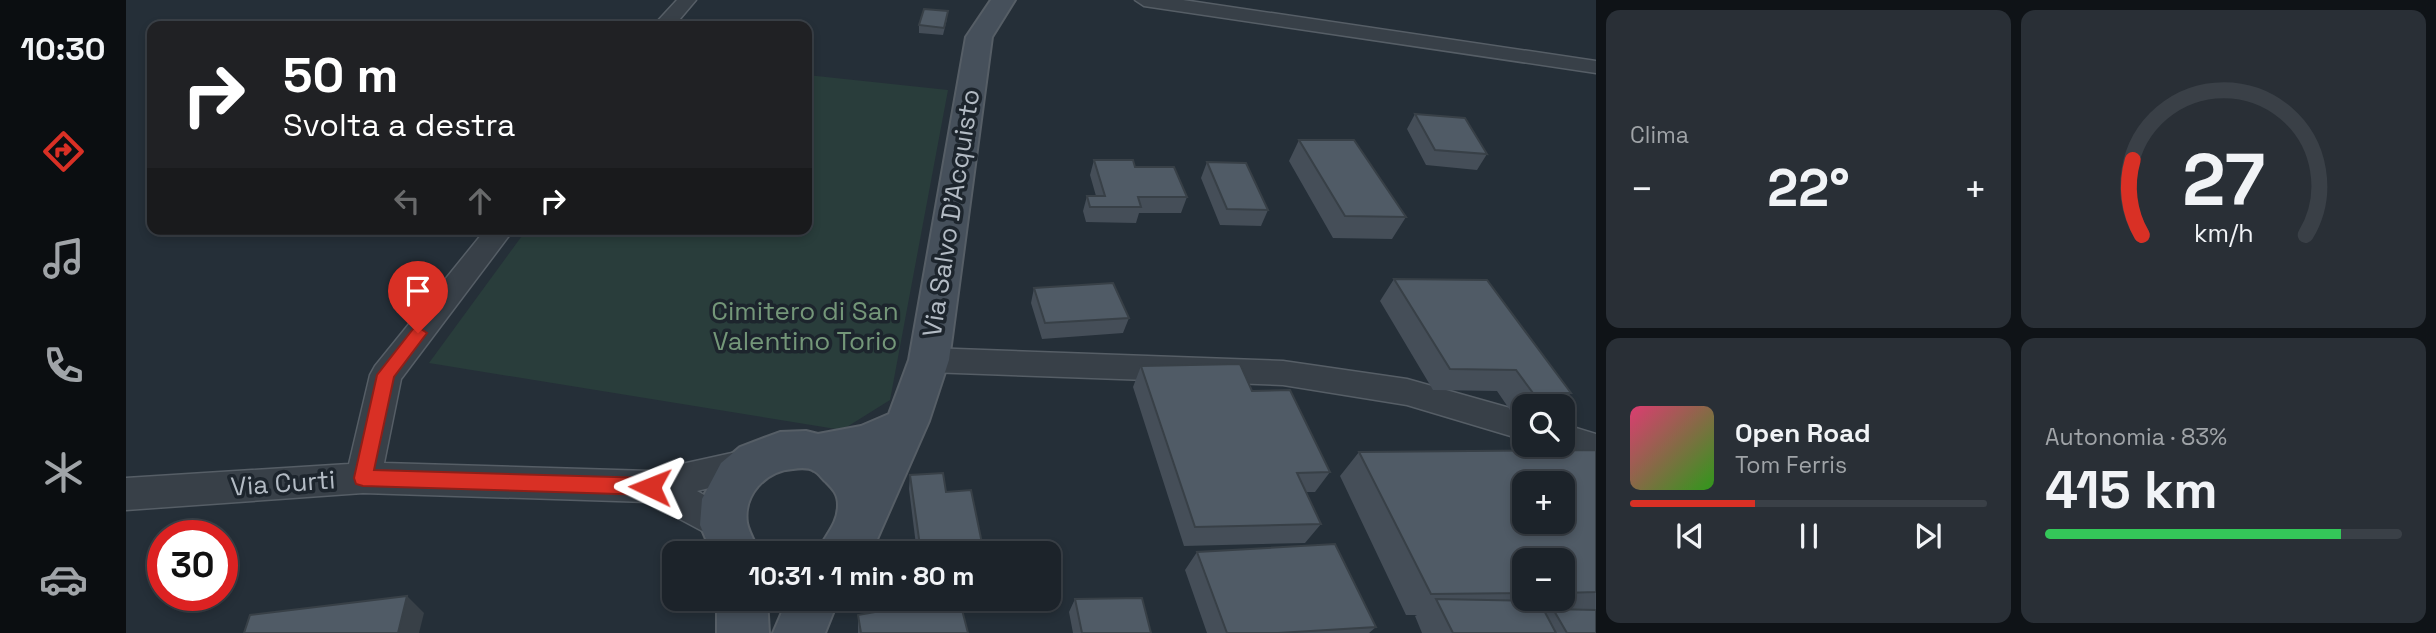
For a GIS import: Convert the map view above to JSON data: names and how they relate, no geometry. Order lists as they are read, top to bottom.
{
  "streets": {
    "street": ["Via Salvo D'Acquisto", "Via Curti"]
  },
  "parks": ["Cimitero di San Valentino Torio"],
  "page": {
    "tabs": "10:30",
    "tile": [
      "Clima",
      ["Autonomia · 83%", "415 km"]
    ],
    "turn": ["50 m", "Svolta a destra"],
    "heat": ["−", "22°", "+"],
    "map_buttons": ["+", "−"],
    "song": ["Open Road", "Tom Ferris"],
    "limit": "30",
    "trip": "10:31 · 1 min · 80 m",
    "gauge": ["27", "km/h"]
  }
}
